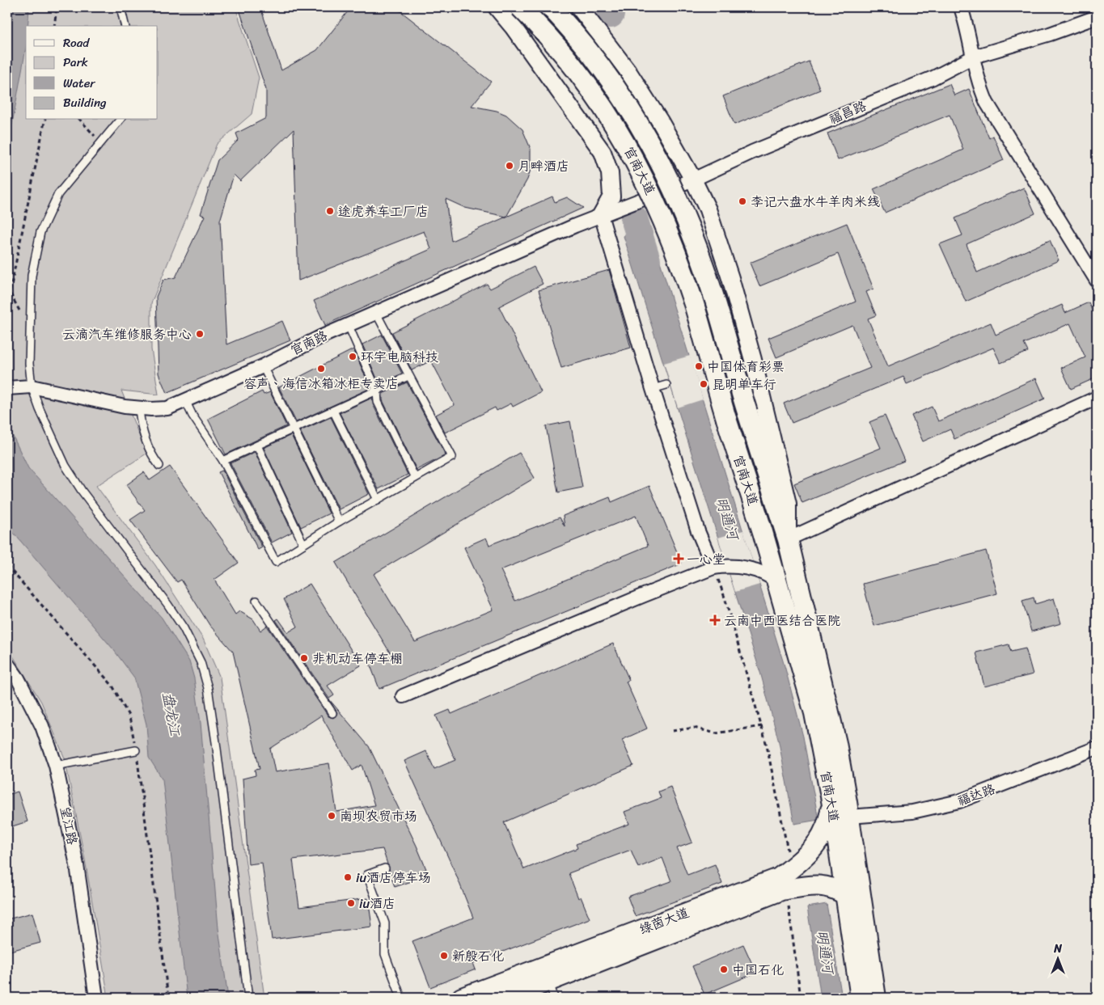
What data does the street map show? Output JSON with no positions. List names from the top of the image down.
{
  "streets": {
    "main road": ["官南大道", "绿茵大道"],
    "street": [
      "福昌路",
      "官南路",
      "福达路",
      "望江路"
    ]
  },
  "crossings": [
    ["福昌路", "官南路"],
    ["官南大道", "福达路"],
    ["官南大道", "绿茵大道"]
  ],
  "water": ["明通河", "盘龙江"],
  "places": {
    "other": [
      "月畔酒店",
      "李记六盘水牛羊肉米线",
      "途虎养车工厂店",
      "云滴汽车维修服务中心",
      "环宇电脑科技",
      "中国体育彩票",
      "容声、海信冰箱冰柜专卖店",
      "昆明单车行",
      "非机动车停车棚",
      "南坝农贸市场",
      "iu酒店停车场",
      "iu酒店",
      "新殷石化",
      "中国石化"
    ],
    "health": ["一心堂", "云南中西医结合医院"]
  },
  "legend": [
    "Road",
    "Park",
    "Water",
    "Building"
  ],
  "north": "top"
}
